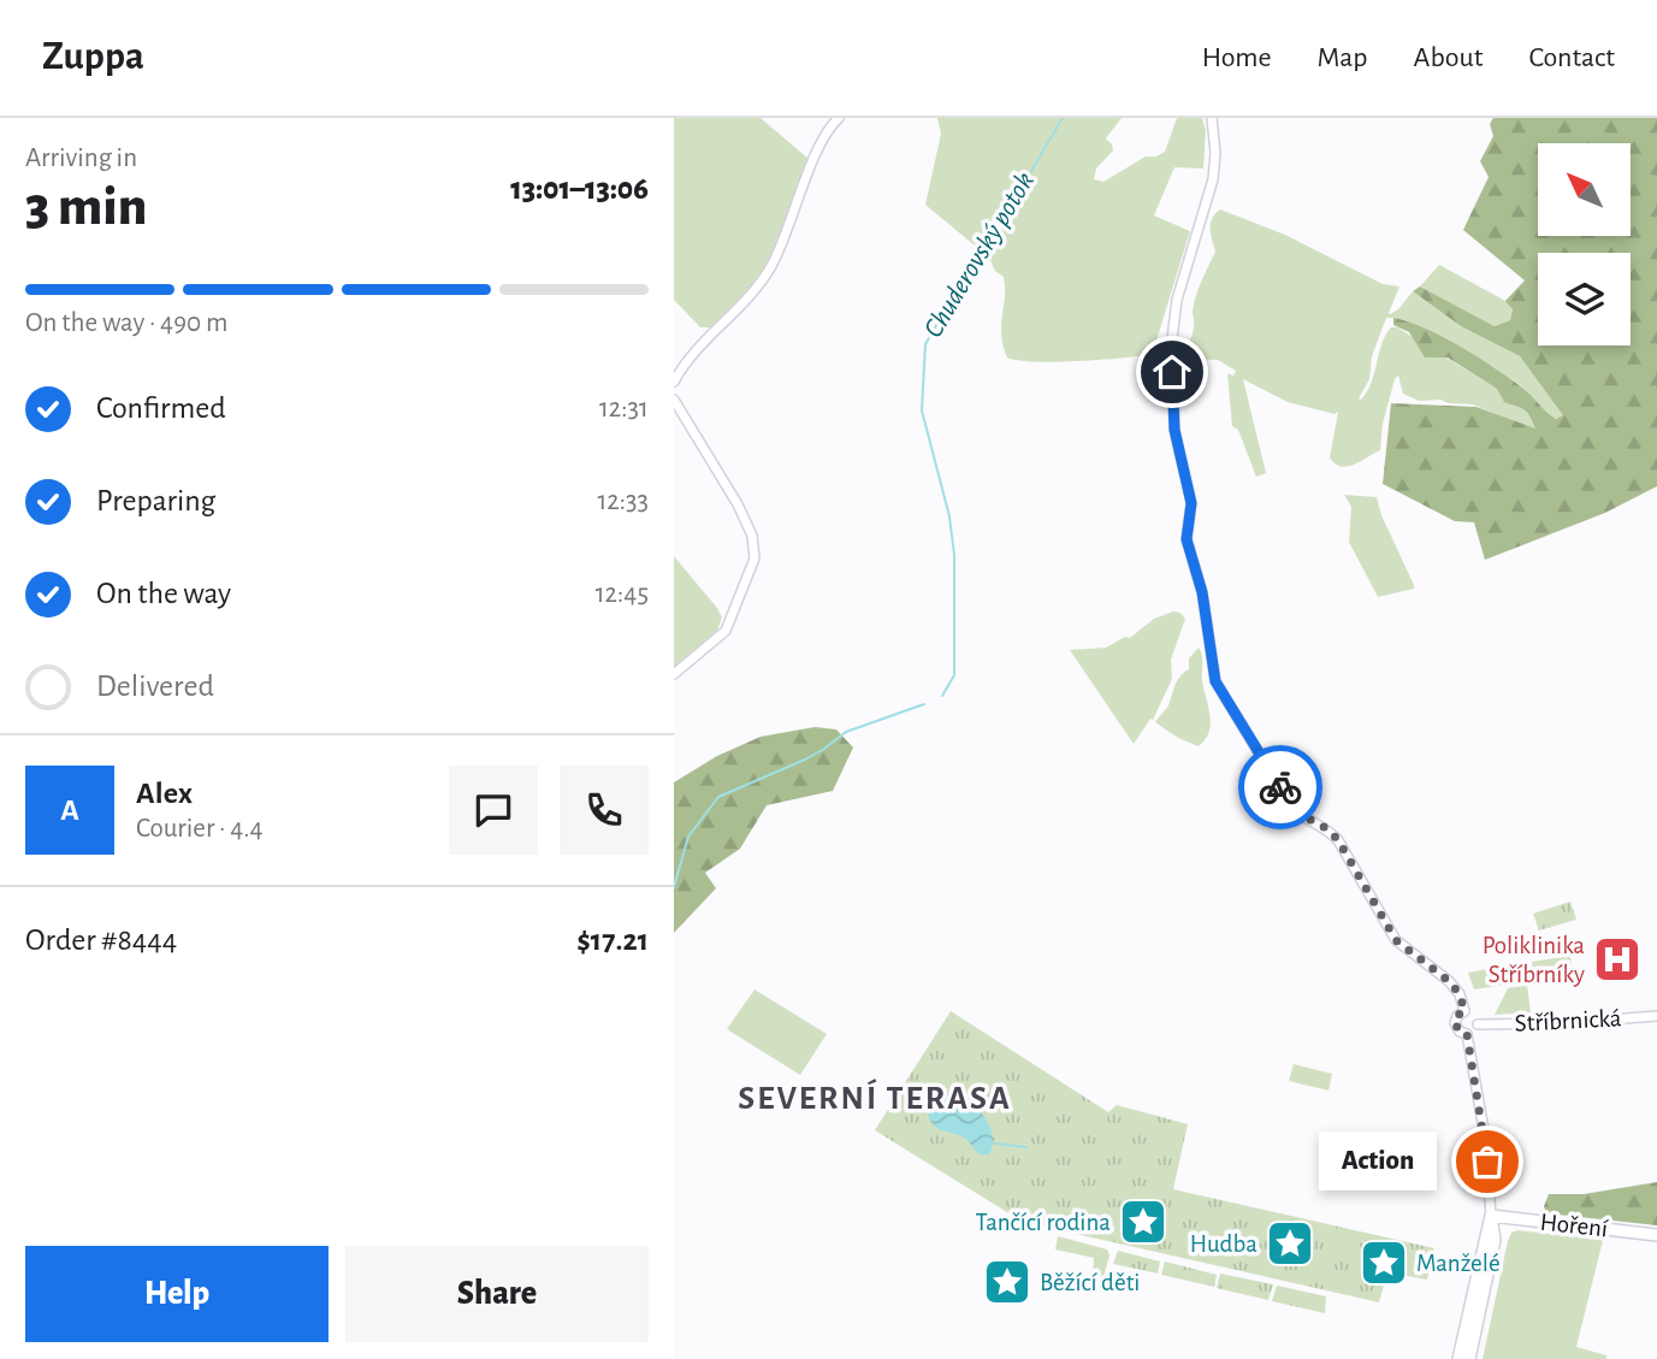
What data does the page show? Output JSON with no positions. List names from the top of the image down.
{
  "streets": {
    "main road": ["Hoření"],
    "street": ["Stříbrnická"]
  },
  "districts": ["SEVERNÍ TERASA"],
  "water": ["Chuderovský potok"],
  "places": {
    "hospital": ["Poliklinika Stříbrníky"],
    "other": ["Action"],
    "place": [
      "Tančící rodina",
      "Hudba",
      "Manželé",
      "Běžící děti"
    ]
  },
  "north": "top left",
  "page": {
    "header": "Zuppa",
    "nav": [
      "Home",
      "Map",
      "About",
      "Contact"
    ],
    "heading": ["3 min", "Arriving in", "13:01–13:06"],
    "panel": [
      "Alex",
      "Courier · 4.4",
      "Order #8444",
      "$17.21"
    ],
    "bar": "On the way · 490 m",
    "list": [
      ["Confirmed", "12:31"],
      ["Preparing", "12:33"],
      ["On the way", "12:45"],
      "Delivered"
    ],
    "round": "A",
    "bubble": "Action",
    "buttons": ["Help", "Share"]
  }
}
